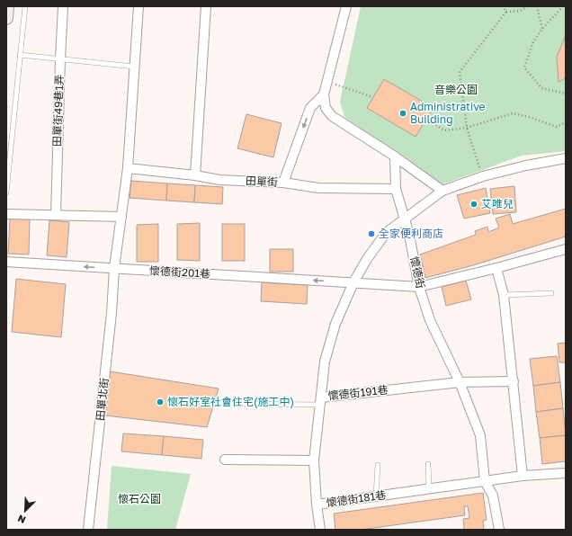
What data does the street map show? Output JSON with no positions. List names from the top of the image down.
{
  "streets": {
    "street": [
      "田單街49巷1弄",
      "田單街",
      "懷德街201巷",
      "懷德街",
      "懷德街191巷",
      "田單北街",
      "懷德街181巷"
    ]
  },
  "crossings": [
    ["田單街", "懷德街"],
    ["懷德街201巷", "懷德街"],
    ["懷德街201巷", "田單北街"],
    ["懷德街201巷", "懷德街181巷"],
    ["懷德街", "懷德街191巷"],
    ["懷德街", "懷德街181巷"],
    ["懷德街191巷", "懷德街181巷"]
  ],
  "parks": ["音樂公園", "懷石公園"],
  "places": [
    "Administrative Building",
    "艾唯兒",
    "全家便利商店",
    "懷石好室社會住宅(施工中)"
  ],
  "north": "bottom left"
}
